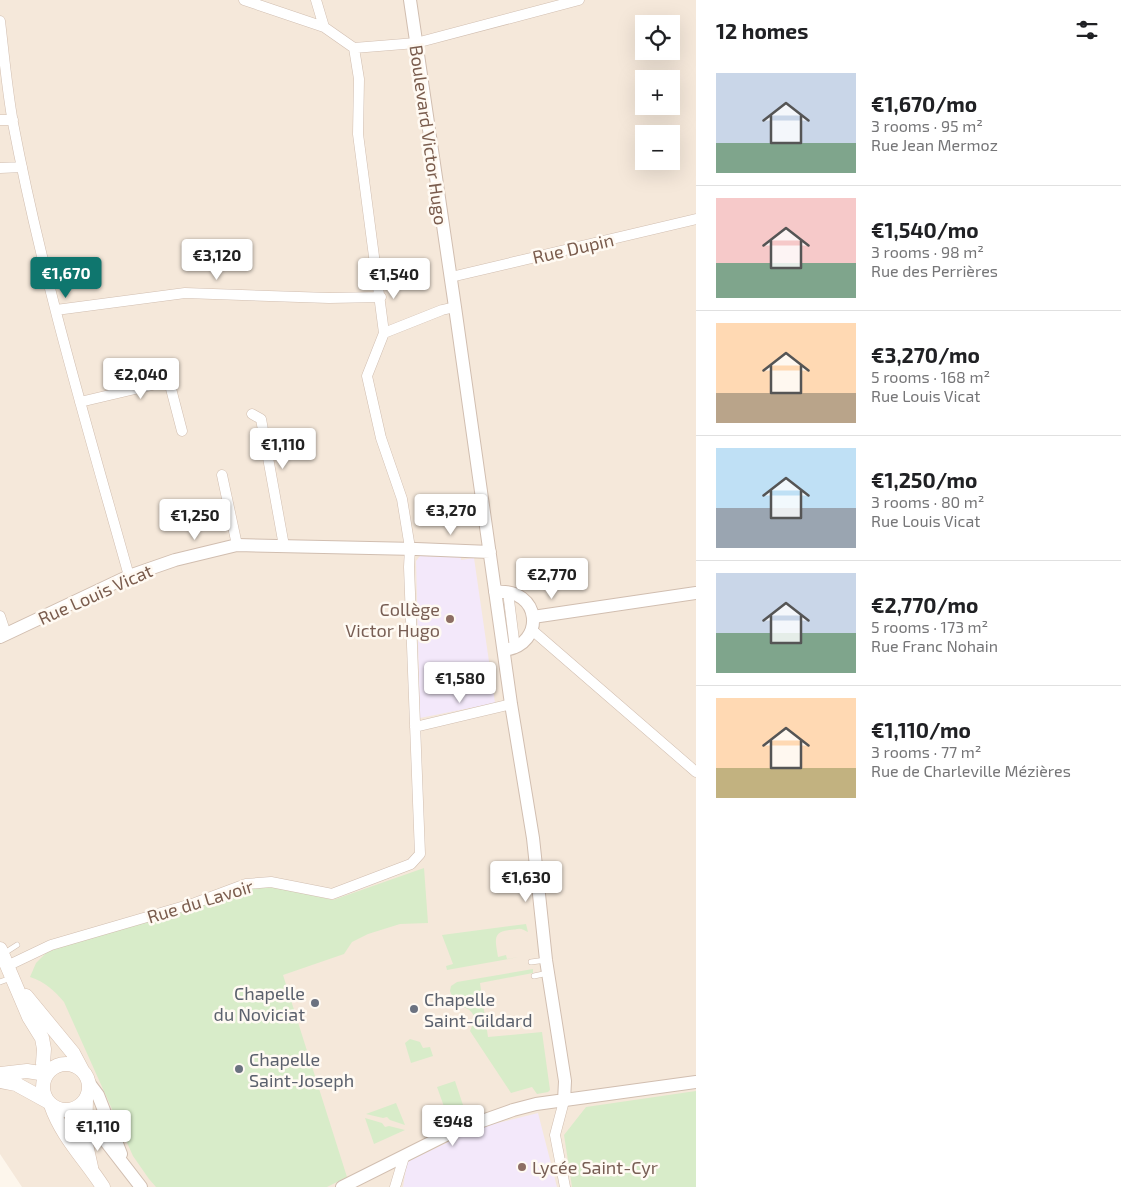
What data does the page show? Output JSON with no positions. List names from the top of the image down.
{
  "streets": {
    "street": [
      "Boulevard Victor Hugo",
      "Rue Dupin",
      "Rue Louis Vicat",
      "Rue du Lavoir"
    ]
  },
  "crossings": [
    ["Boulevard Victor Hugo", "Rue Dupin"],
    ["Boulevard Victor Hugo", "Rue Louis Vicat"]
  ],
  "places": [
    "Collège Victor Hugo",
    "Chapelle du Noviciat",
    "Chapelle Saint-Gildard",
    "Chapelle Saint-Joseph",
    "Lycée Saint-Cyr"
  ],
  "page": {
    "heading": "12 homes",
    "map_buttons": ["+", "−"],
    "list": [
      {
        "name": "€1,670/mo",
        "note": "3 rooms · 95 m² · Rue Jean Mermoz"
      },
      {
        "name": "€1,540/mo",
        "note": "3 rooms · 98 m² · Rue des Perrières"
      },
      {
        "name": "€3,270/mo",
        "note": "5 rooms · 168 m² · Rue Louis Vicat"
      },
      {
        "name": "€1,250/mo",
        "note": "3 rooms · 80 m² · Rue Louis Vicat"
      },
      {
        "name": "€2,770/mo",
        "note": "5 rooms · 173 m² · Rue Franc Nohain"
      },
      {
        "name": "€1,110/mo",
        "note": "3 rooms · 77 m² · Rue de Charleville Mézières"
      }
    ],
    "price": [
      "€3,120",
      "€1,670",
      "€1,540",
      "€2,040",
      "€1,110",
      "€3,270",
      "€1,250",
      "€2,770",
      "€1,580",
      "€1,630",
      "€948",
      "€1,110"
    ]
  }
}
